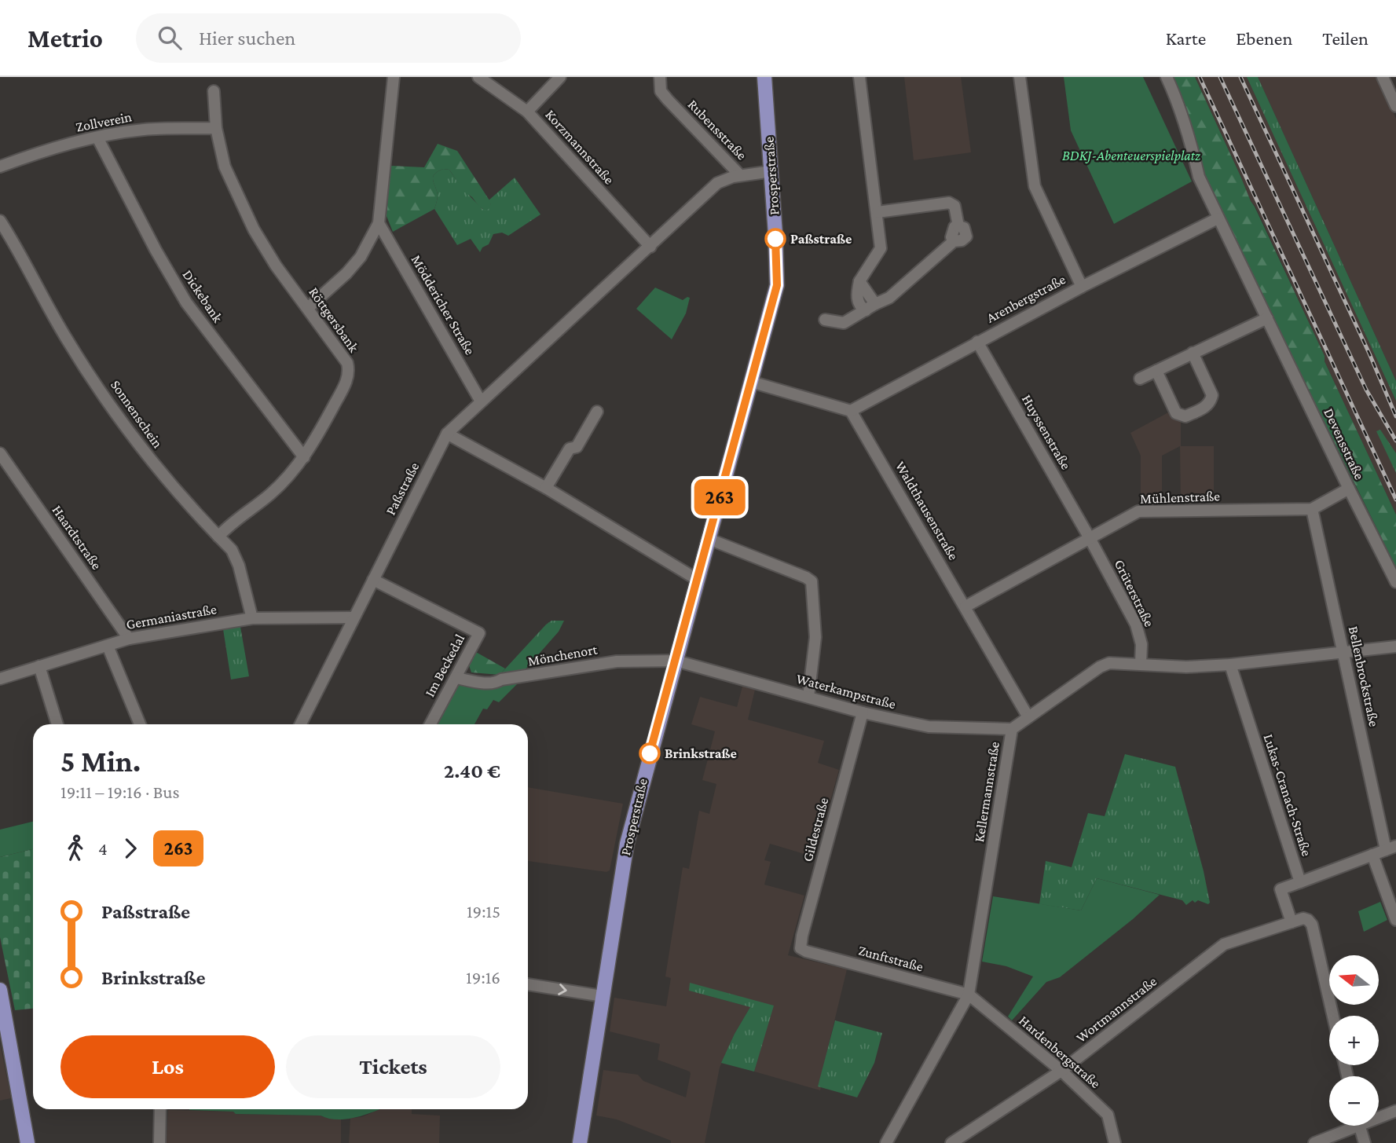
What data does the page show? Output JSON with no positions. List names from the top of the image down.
{
  "streets": {
    "main road": ["Prosperstraße"],
    "street": [
      "Zollverein",
      "Rubensstraße",
      "Korzmannstraße",
      "Dickebank",
      "Arenbergstraße",
      "Möddericher Straße",
      "Röttgersbank",
      "Sonnenschein",
      "Huyssenstraße",
      "Devensstraße",
      "Paßstraße",
      "Mühlenstraße",
      "Waldthausenstraße",
      "Haardtstraße",
      "Grüterstraße",
      "Germaniastraße",
      "Mönchenort",
      "Im Beckedal",
      "Bellenbrockstraße",
      "Waterkampstraße",
      "Kellermannstraße",
      "Lukas-Cranach-Straße",
      "Gildestraße",
      "Zunftstraße",
      "Wortmannstraße",
      "Hardenbergstraße"
    ]
  },
  "crossings": [
    ["Zollverein", "Dickebank"],
    ["Zollverein", "Röttgersbank"],
    ["Rubensstraße", "Paßstraße"],
    ["Korzmannstraße", "Paßstraße"],
    ["Prosperstraße", "Paßstraße"],
    ["Prosperstraße", "Mönchenort"],
    ["Prosperstraße", "Waterkampstraße"],
    ["Dickebank", "Röttgersbank"],
    ["Arenbergstraße", "Huyssenstraße"],
    ["Arenbergstraße", "Devensstraße"],
    ["Arenbergstraße", "Waldthausenstraße"],
    ["Möddericher Straße", "Paßstraße"],
    ["Röttgersbank", "Sonnenschein"],
    ["Sonnenschein", "Germaniastraße"],
    ["Huyssenstraße", "Mühlenstraße"],
    ["Huyssenstraße", "Grüterstraße"],
    ["Devensstraße", "Mühlenstraße"],
    ["Paßstraße", "Germaniastraße"],
    ["Paßstraße", "Im Beckedal"],
    ["Mühlenstraße", "Waldthausenstraße"],
    ["Mühlenstraße", "Grüterstraße"],
    ["Mühlenstraße", "Bellenbrockstraße"],
    ["Waldthausenstraße", "Kellermannstraße"],
    ["Haardtstraße", "Germaniastraße"],
    ["Grüterstraße", "Kellermannstraße"],
    ["Mönchenort", "Im Beckedal"],
    ["Mönchenort", "Waterkampstraße"],
    ["Bellenbrockstraße", "Kellermannstraße"],
    ["Waterkampstraße", "Kellermannstraße"],
    ["Waterkampstraße", "Gildestraße"],
    ["Kellermannstraße", "Lukas-Cranach-Straße"],
    ["Kellermannstraße", "Zunftstraße"],
    ["Kellermannstraße", "Hardenbergstraße"],
    ["Gildestraße", "Zunftstraße"],
    ["Zunftstraße", "Hardenbergstraße"],
    ["Wortmannstraße", "Hardenbergstraße"]
  ],
  "parks": ["BDKJ-Abenteuerspielplatz"],
  "places": ["Paßstraße", "Brinkstraße"],
  "lines": ["bus line 263"],
  "north": "left",
  "page": {
    "header": "Metrio",
    "search": "Hier suchen",
    "nav": ["Karte", "Ebenen", "Teilen"],
    "on_map": "263",
    "heading": ["5 Min.", "19:11 – 19:16 · Bus", "2.40 €"],
    "legs": ["4", "263"],
    "list": [
      {
        "name": "Paßstraße",
        "value": "19:15"
      },
      {
        "name": "Brinkstraße",
        "value": "19:16"
      }
    ],
    "map_buttons": ["+", "−"],
    "buttons": ["Los", "Tickets"]
  }
}
